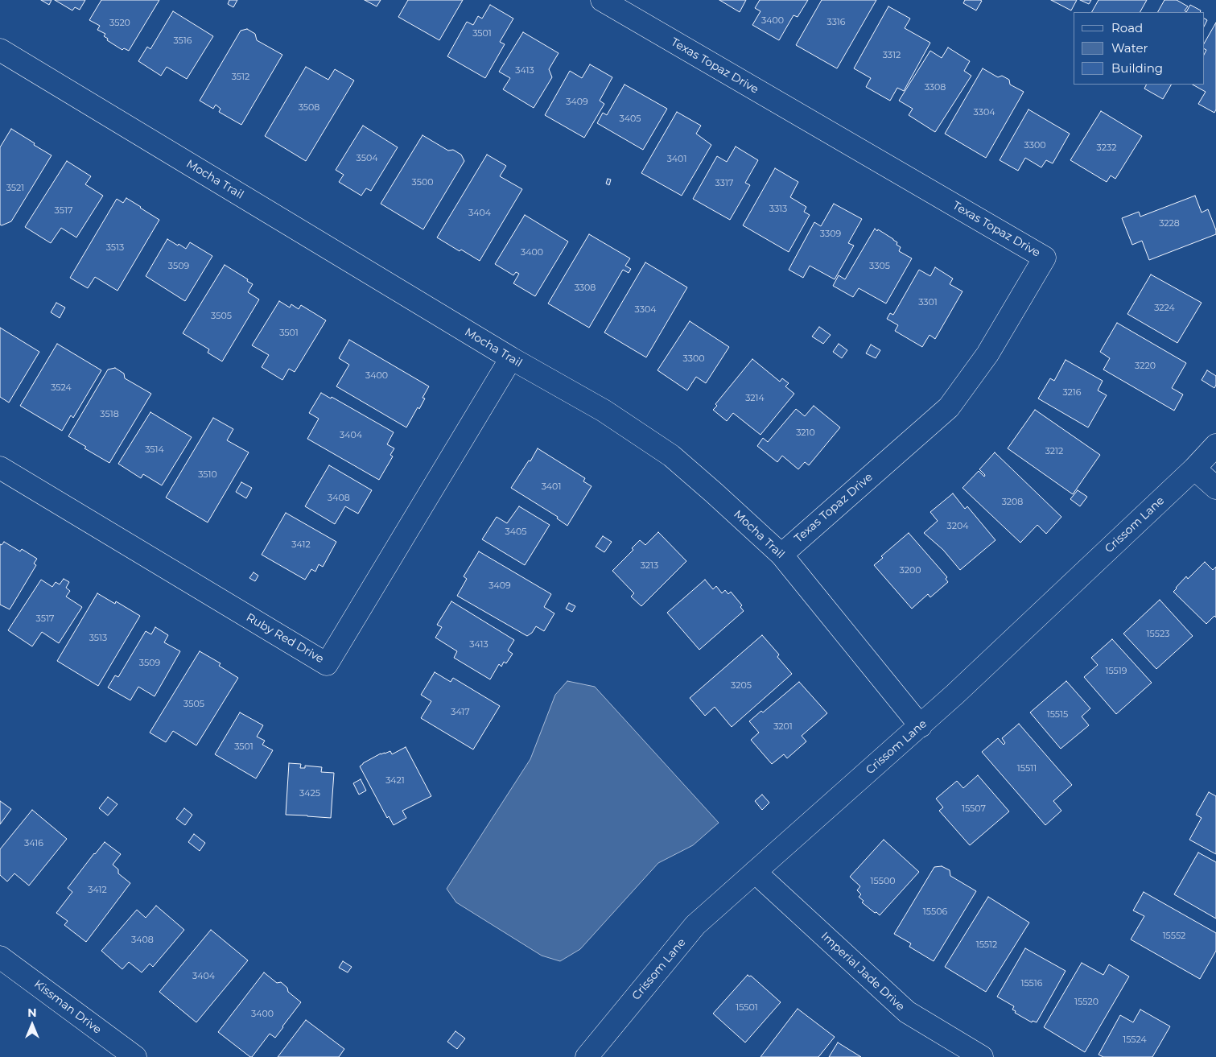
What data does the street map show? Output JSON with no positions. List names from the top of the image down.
{
  "streets": {
    "street": [
      "Texas Topaz Drive",
      "Mocha Trail",
      "Crissom Lane",
      "Ruby Red Drive",
      "Imperial Jade Drive",
      "Kissman Drive"
    ]
  },
  "crossings": [
    ["Texas Topaz Drive", "Mocha Trail"],
    ["Mocha Trail", "Crissom Lane"],
    ["Mocha Trail", "Ruby Red Drive"],
    ["Crissom Lane", "Imperial Jade Drive"]
  ],
  "house_numbers": [
    "3400",
    "3316",
    "3520",
    "3501",
    "3516",
    "3312",
    "3413",
    "3512",
    "3308",
    "3409",
    "3508",
    "3304",
    "3405",
    "3300",
    "3232",
    "3504",
    "3401",
    "3500",
    "3317",
    "3521",
    "3313",
    "3517",
    "3404",
    "3228",
    "3309",
    "3513",
    "3400",
    "3509",
    "3305",
    "3308",
    "3301",
    "3224",
    "3304",
    "3505",
    "3501",
    "3300",
    "3220",
    "3400",
    "3524",
    "3216",
    "3214",
    "3518",
    "3210",
    "3404",
    "3514",
    "3212",
    "3510",
    "3401",
    "3408",
    "3208",
    "3204",
    "3405",
    "3412",
    "3213",
    "3200",
    "3409",
    "3517",
    "15523",
    "3513",
    "3413",
    "3509",
    "15519",
    "3205",
    "3505",
    "3417",
    "15515",
    "3201",
    "3501",
    "15511",
    "3421",
    "3425",
    "15507",
    "3416",
    "15500",
    "3412",
    "15506",
    "15552",
    "3408",
    "15512",
    "3404",
    "15516",
    "15520",
    "15501",
    "3400",
    "15524"
  ],
  "legend": ["Road", "Water", "Building"],
  "north": "top"
}
